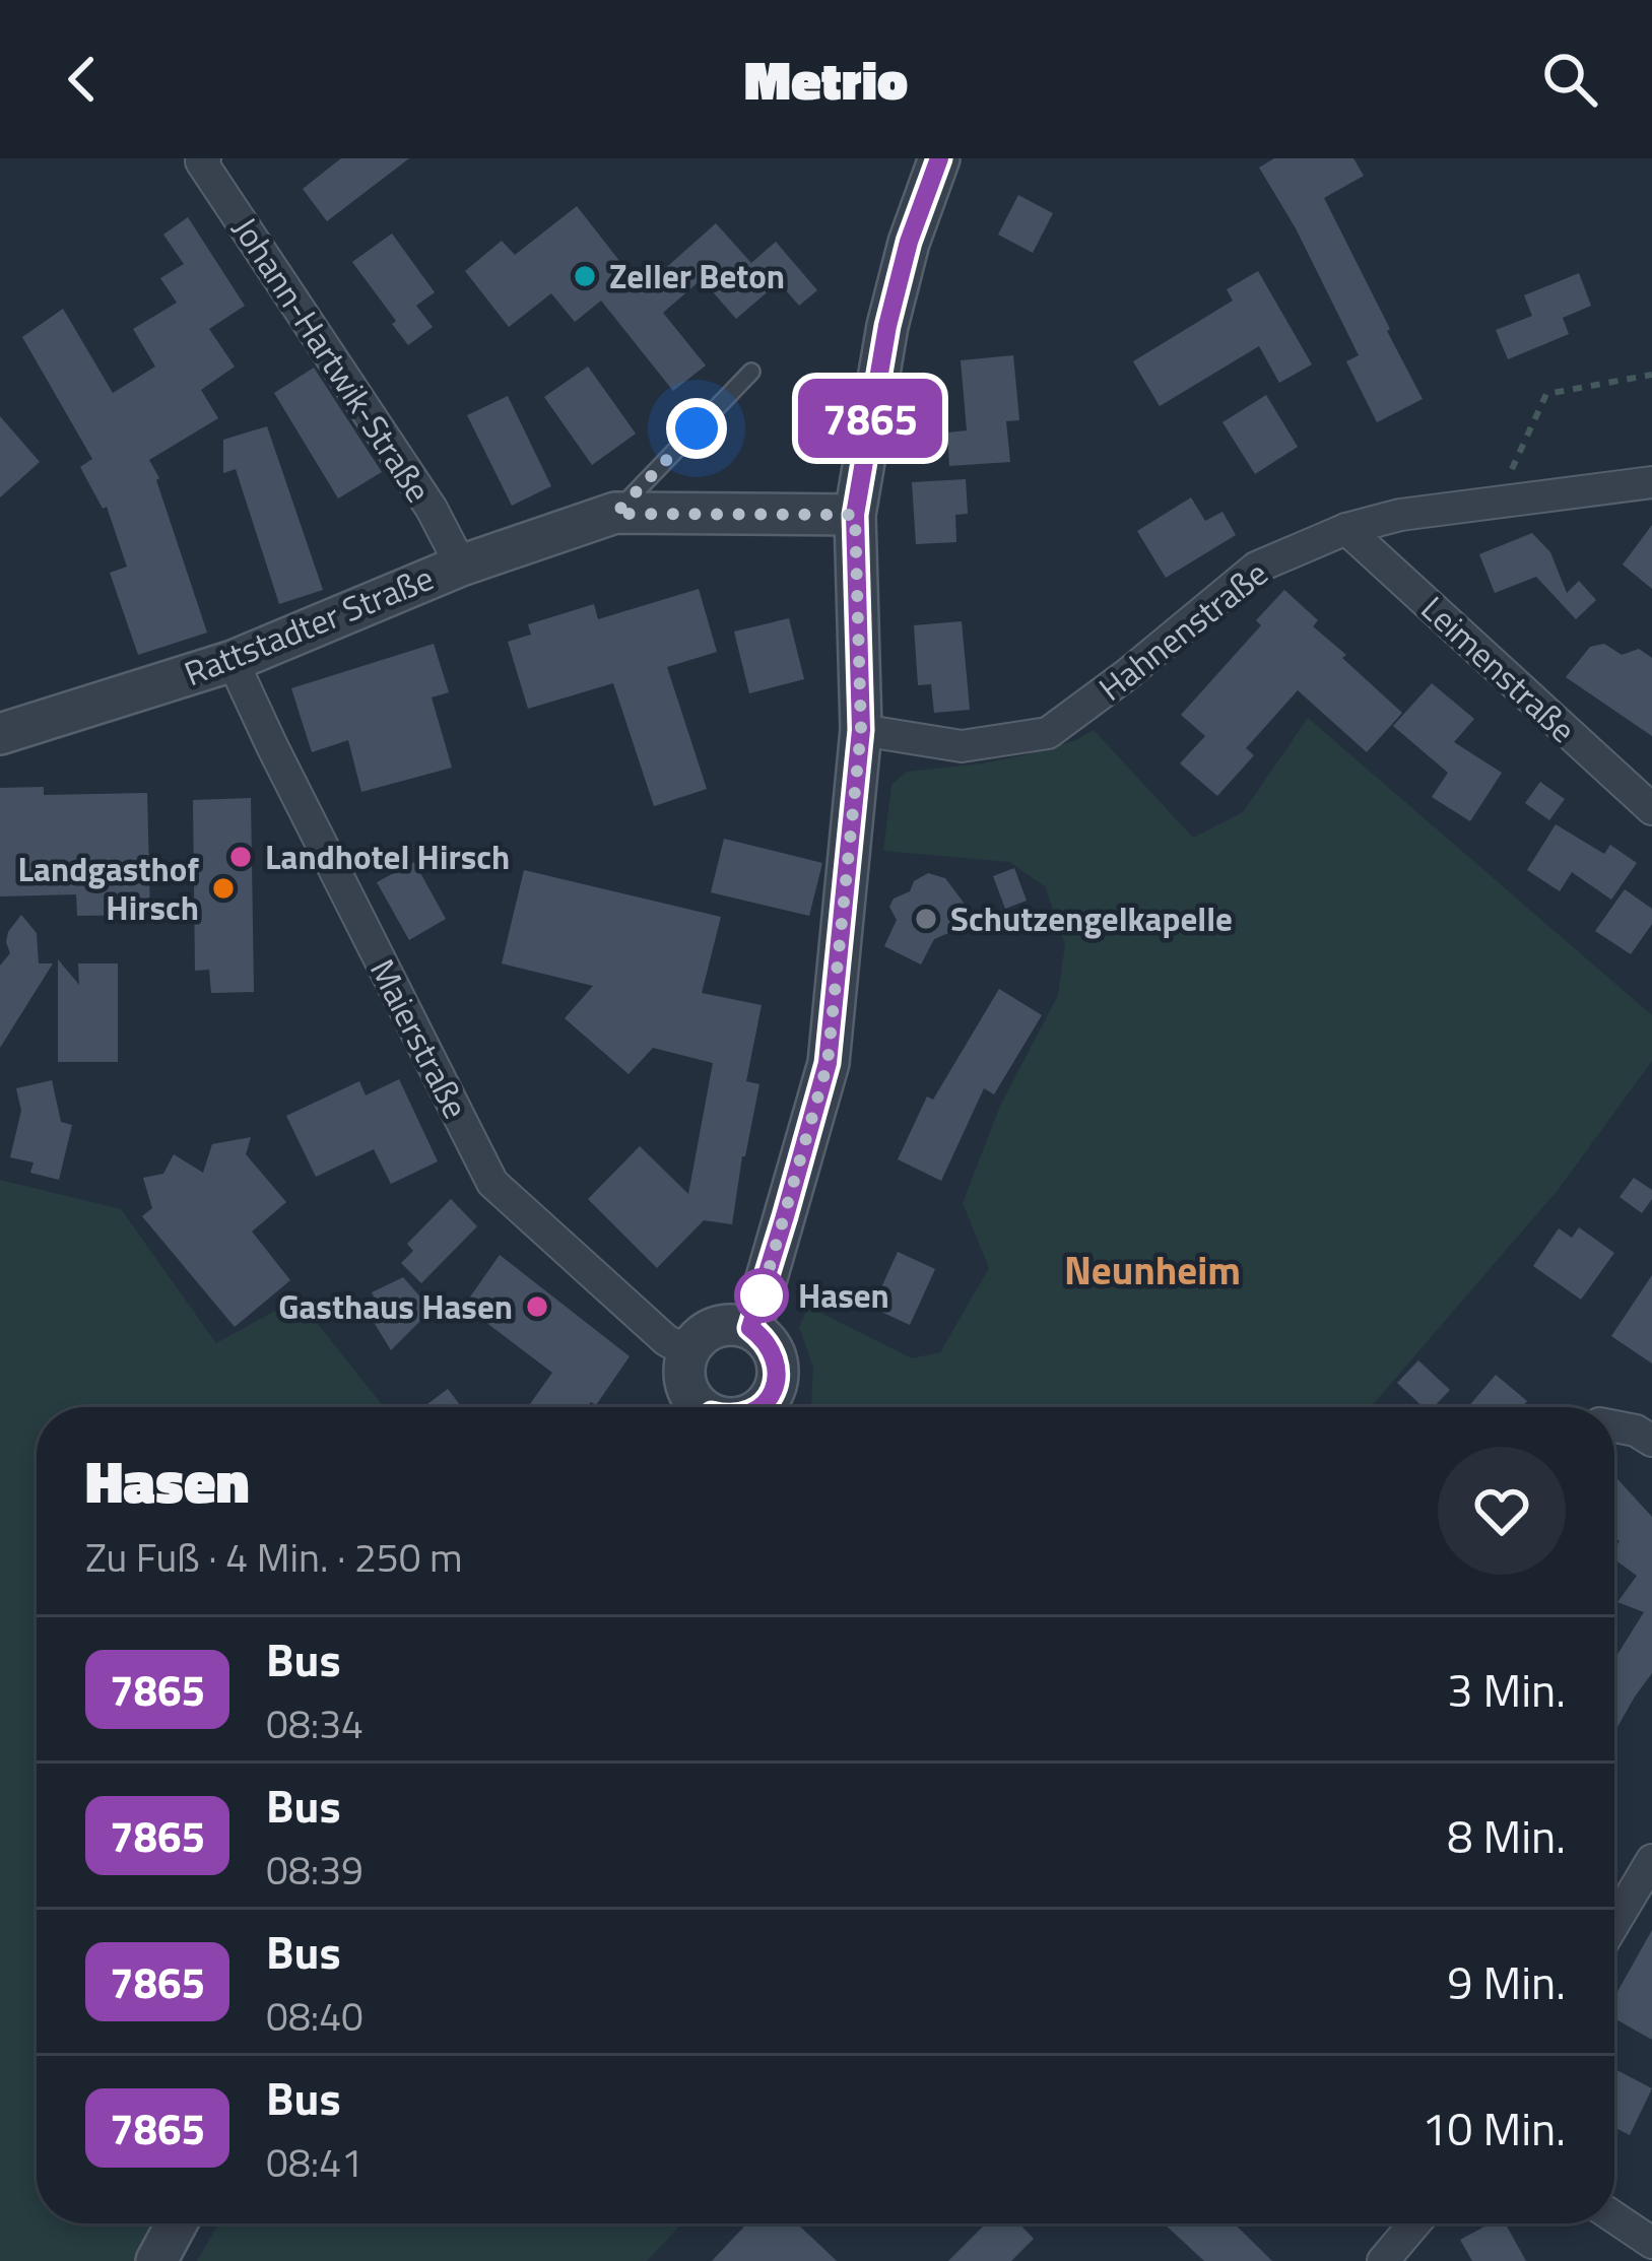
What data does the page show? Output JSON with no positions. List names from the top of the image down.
{
  "streets": {
    "street": [
      "Johann-Hartwik-Straße",
      "Rattstadter Straße",
      "Hahnenstraße",
      "Leimenstraße",
      "Maierstraße"
    ]
  },
  "crossings": [
    ["Johann-Hartwik-Straße", "Rattstadter Straße"],
    ["Rattstadter Straße", "Maierstraße"],
    ["Hahnenstraße", "Leimenstraße"]
  ],
  "districts": ["Neunheim"],
  "places": [
    "Zeller Beton",
    "Landhotel Hirsch",
    "Landgasthof Hirsch",
    "Schutzengelkapelle",
    "Hasen",
    "Gasthaus Hasen"
  ],
  "lines": ["bus line 7865"],
  "page": {
    "header": "Metrio",
    "on_map": "7865",
    "heading": ["Hasen", "Zu Fuß · 4 Min. · 250 m"],
    "list": [
      {
        "mark": "7865",
        "name": "Bus",
        "note": "08:34",
        "value": "3 Min."
      },
      {
        "mark": "7865",
        "name": "Bus",
        "note": "08:39",
        "value": "8 Min."
      },
      {
        "mark": "7865",
        "name": "Bus",
        "note": "08:40",
        "value": "9 Min."
      },
      {
        "mark": "7865",
        "name": "Bus",
        "note": "08:41",
        "value": "10 Min."
      }
    ]
  }
}
